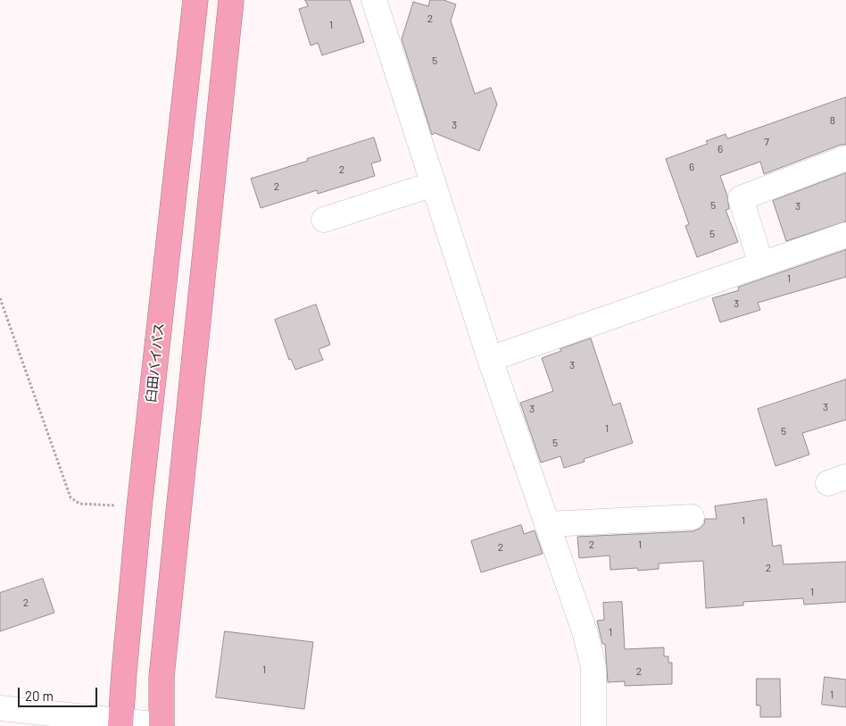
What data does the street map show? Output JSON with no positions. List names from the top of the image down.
{
  "streets": {
    "highway": ["臼田バイパス"]
  },
  "house_numbers": [
    "2",
    "1",
    "5",
    "8",
    "3",
    "7",
    "6",
    "6",
    "2",
    "2",
    "5",
    "3",
    "5",
    "1",
    "3",
    "3",
    "3",
    "3",
    "1",
    "5",
    "5",
    "1",
    "2",
    "1",
    "2",
    "2",
    "1",
    "2",
    "1",
    "1",
    "2",
    "1"
  ],
  "scale_bar": "20 m"
}
